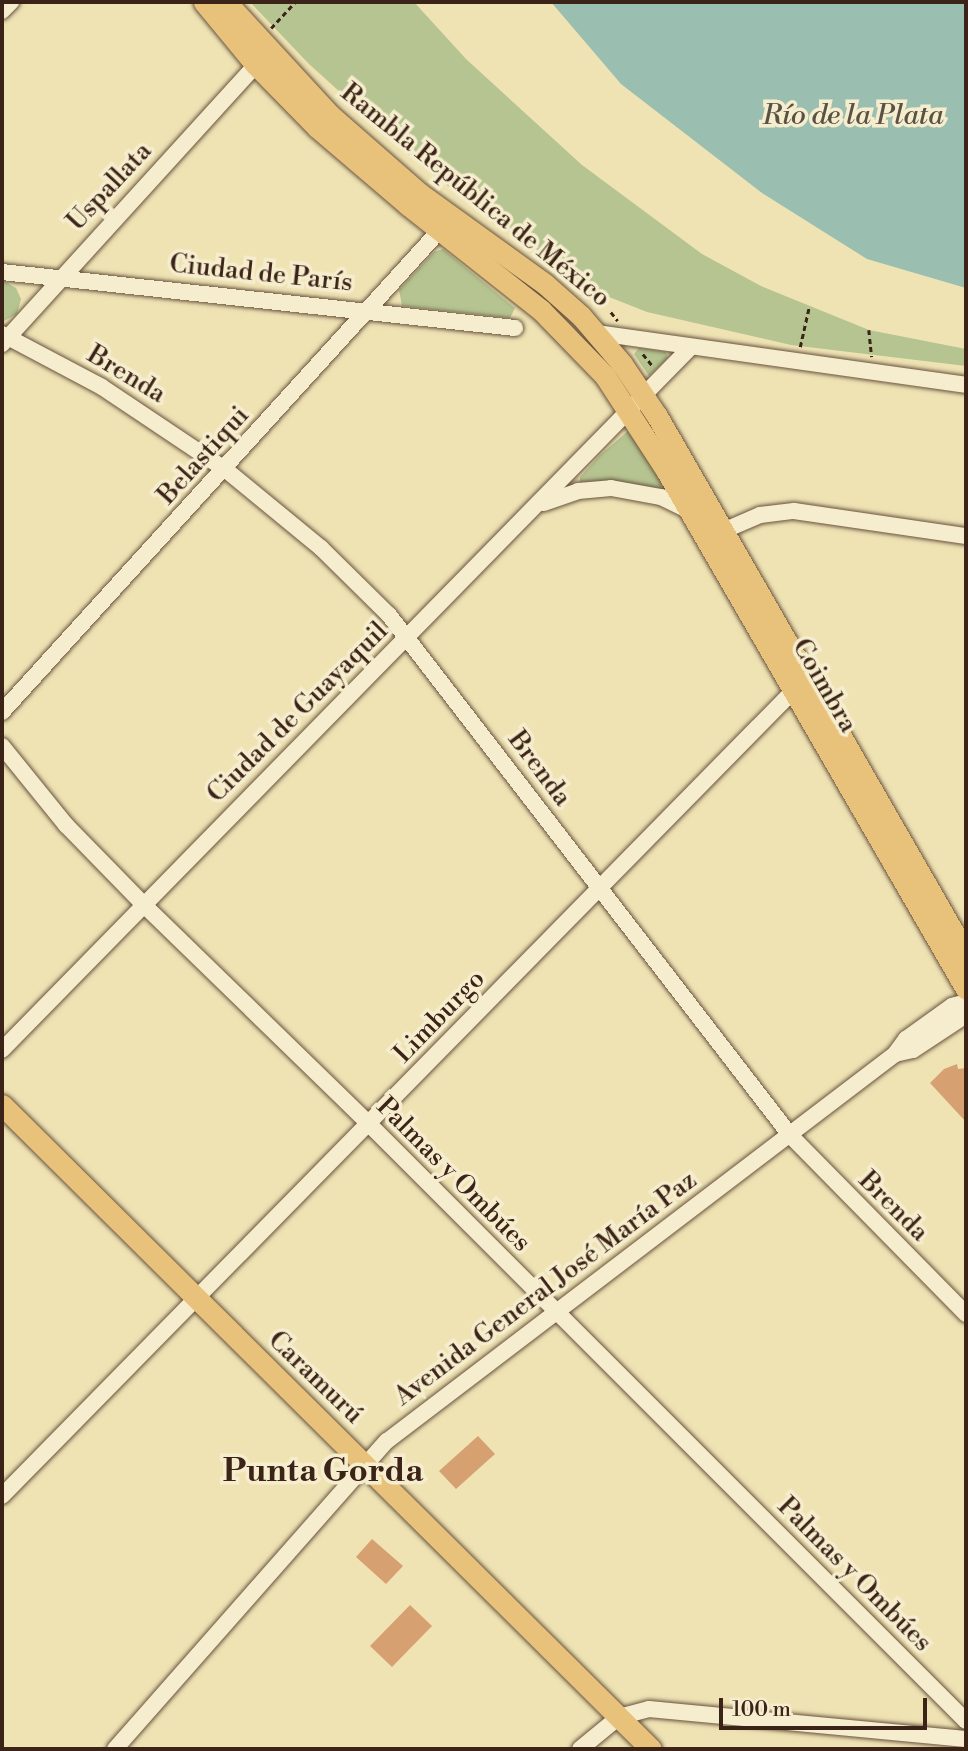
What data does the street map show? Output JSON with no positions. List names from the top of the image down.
{
  "streets": {
    "main road": ["Rambla República de México", "Coimbra", "Caramurú"],
    "street": [
      "Uspallata",
      "Ciudad de París",
      "Brenda",
      "Belastiqui",
      "Ciudad de Guayaquil",
      "Limburgo",
      "Palmas y Ombúes",
      "Avenida General José María Paz"
    ]
  },
  "crossings": [
    ["Uspallata", "Rambla República de México"],
    ["Uspallata", "Ciudad de París"],
    ["Uspallata", "Brenda"],
    ["Rambla República de México", "Belastiqui"],
    ["Rambla República de México", "Coimbra"],
    ["Ciudad de París", "Belastiqui"],
    ["Brenda", "Belastiqui"],
    ["Brenda", "Ciudad de Guayaquil"],
    ["Brenda", "Limburgo"],
    ["Brenda", "Avenida General José María Paz"],
    ["Coimbra", "Ciudad de Guayaquil"],
    ["Coimbra", "Limburgo"],
    ["Ciudad de Guayaquil", "Palmas y Ombúes"],
    ["Limburgo", "Palmas y Ombúes"],
    ["Limburgo", "Caramurú"],
    ["Palmas y Ombúes", "Avenida General José María Paz"],
    ["Avenida General José María Paz", "Caramurú"]
  ],
  "districts": ["Punta Gorda"],
  "water": ["Río de la Plata"],
  "scale_bar": "100 m"
}
